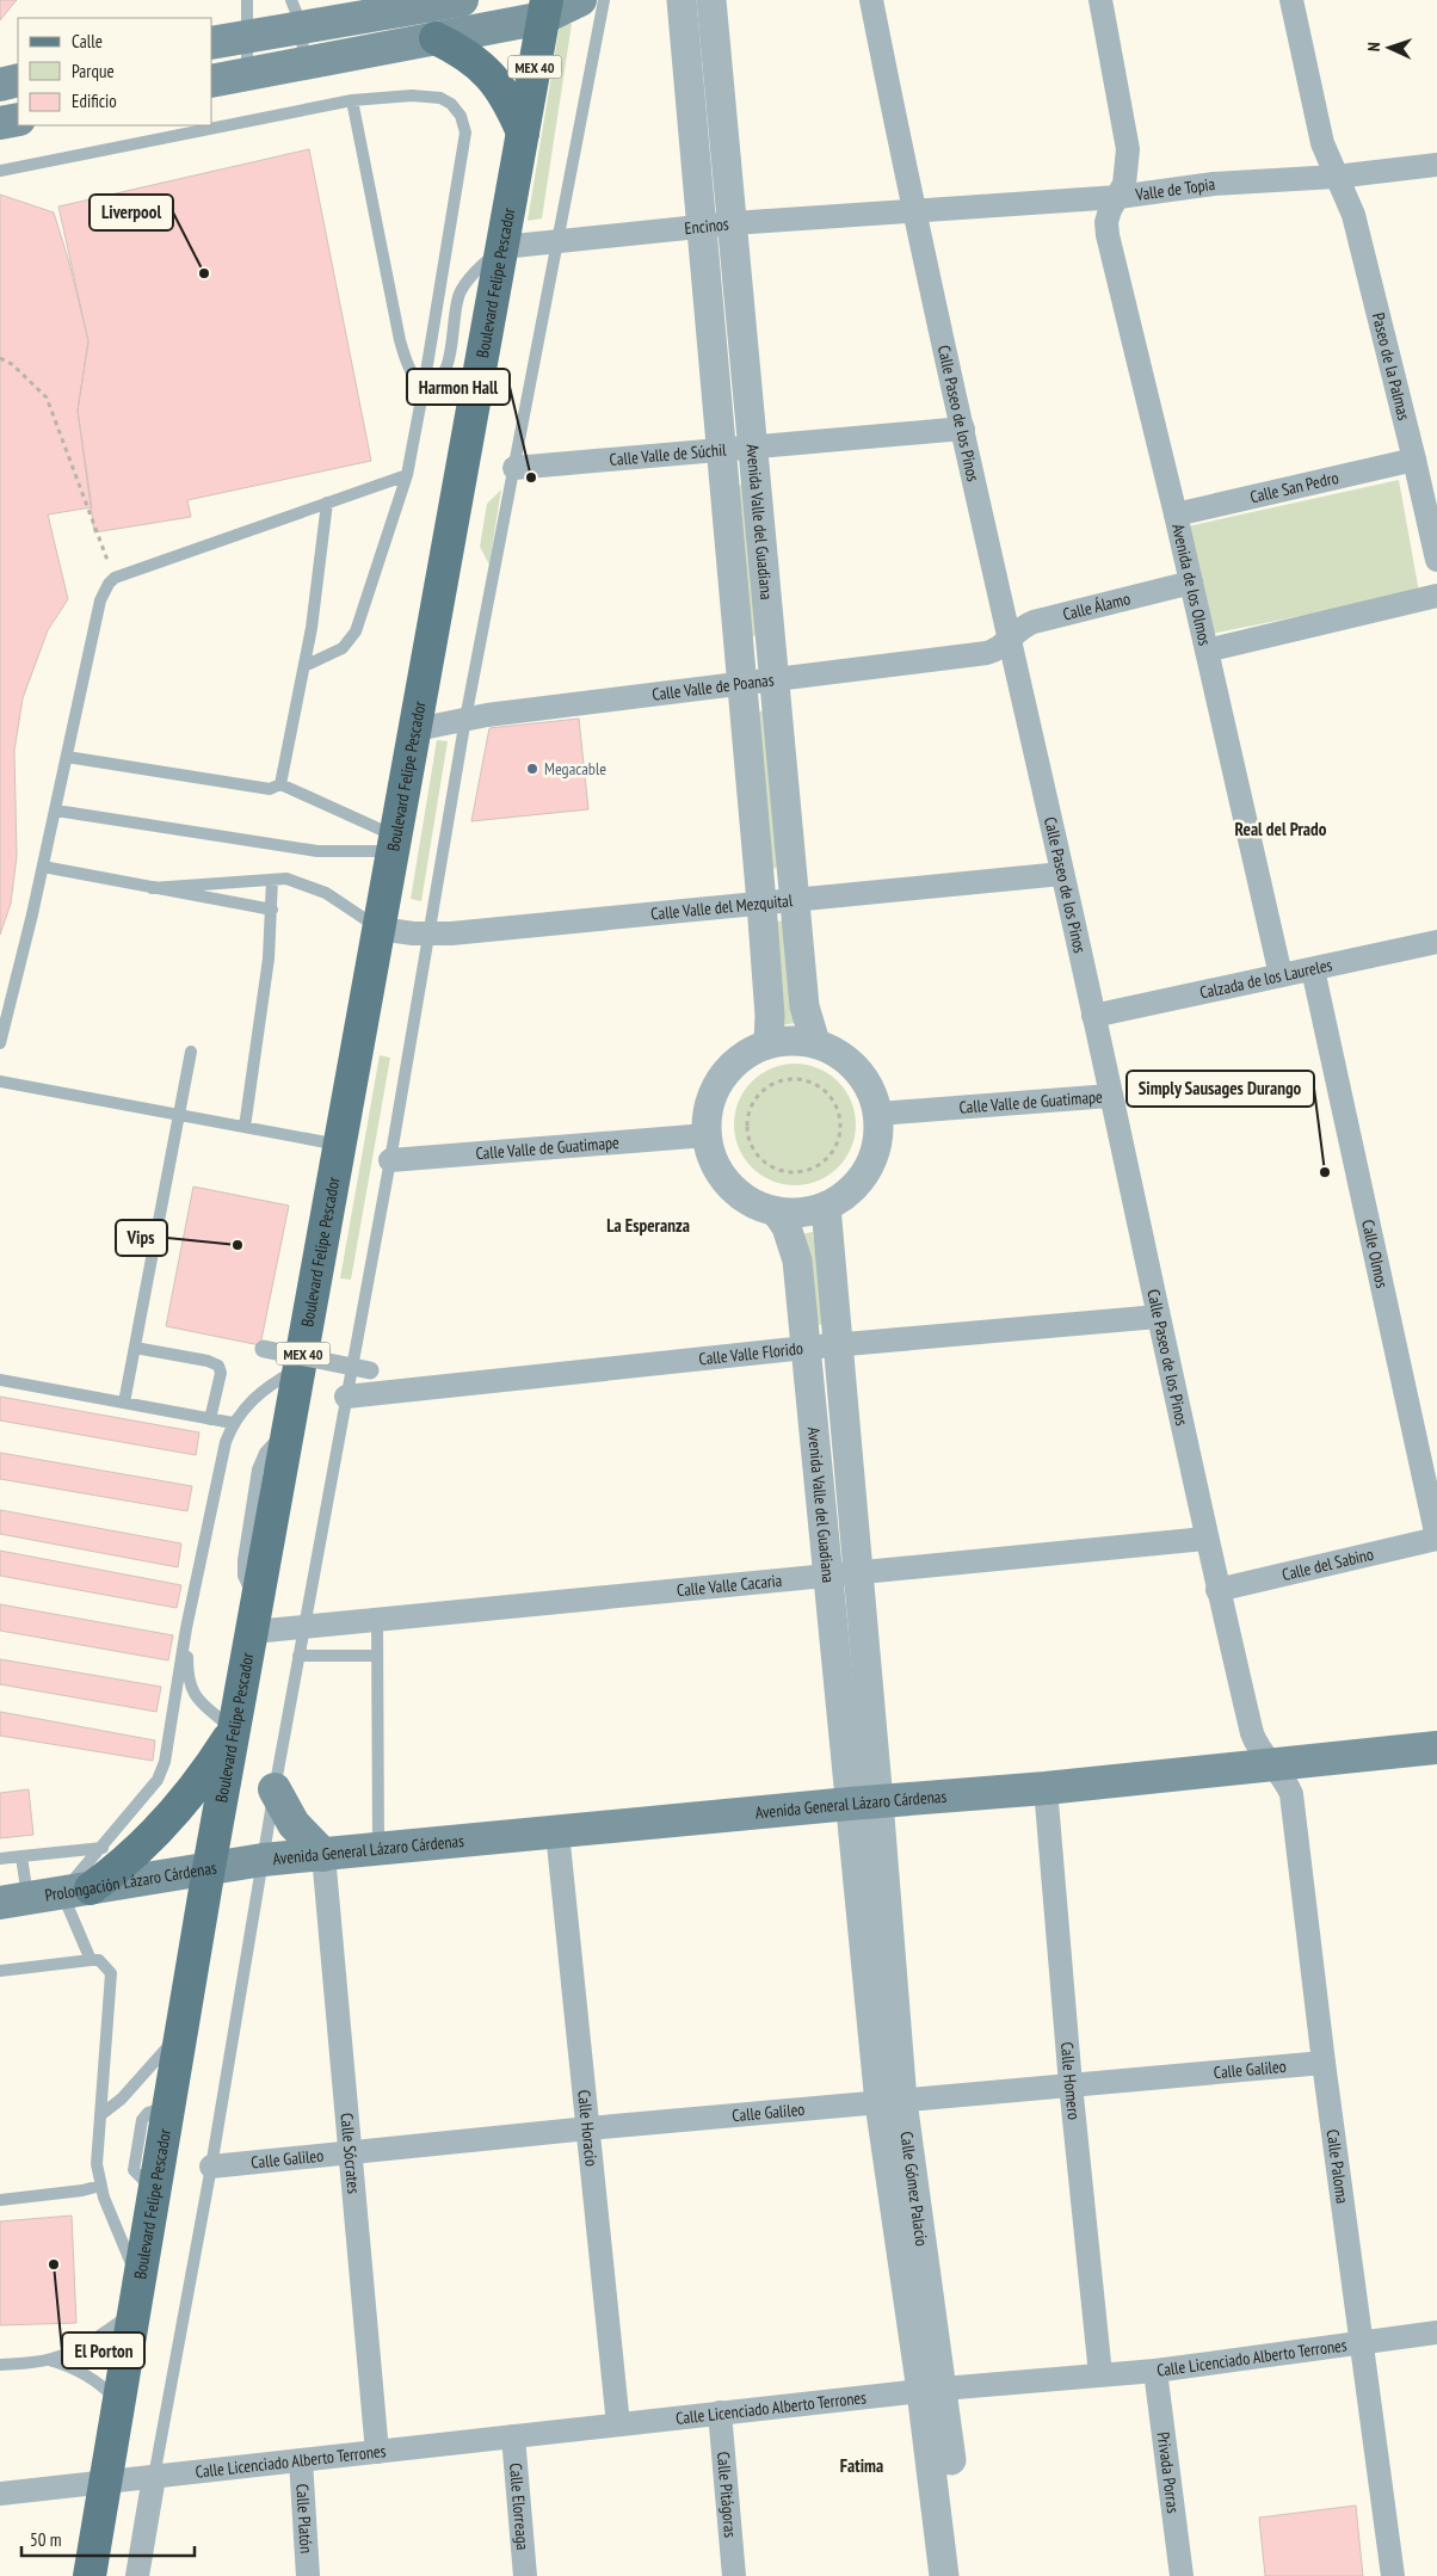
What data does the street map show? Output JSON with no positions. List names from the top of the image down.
{
  "streets": {
    "main road": [
      "MEX 40",
      "Boulevard Felipe Pescador",
      "Avenida General Lázaro Cárdenas",
      "Prolongación Lázaro Cárdenas"
    ],
    "street": [
      "Valle de Topia",
      "Encinos",
      "Paseo de la Palmas",
      "Calle Paseo de los Pinos",
      "Calle Valle de Súchil",
      "Calle San Pedro",
      "Avenida Valle del Guadiana",
      "Avenida de los Olmos",
      "Calle Álamo",
      "Calle Valle de Poanas",
      "Calle Valle del Mezquital",
      "Calzada de los Laureles",
      "Calle Valle de Guatimape",
      "Calle Olmos",
      "Calle Valle Florido",
      "Calle del Sabino",
      "Calle Valle Cacaria",
      "Calle Galileo",
      "Calle Homero",
      "Calle Horacio",
      "Calle Sócrates",
      "Calle Paloma",
      "Calle Gómez Palacio",
      "Calle Licenciado Alberto Terrones",
      "Privada Porras",
      "Calle Pitágoras",
      "Calle Elorreaga",
      "Calle Platón"
    ]
  },
  "crossings": [
    ["Valle de Topia", "Encinos"],
    ["Valle de Topia", "Paseo de la Palmas"],
    ["Valle de Topia", "Calle Paseo de los Pinos"],
    ["Valle de Topia", "Avenida de los Olmos"],
    ["Encinos", "Boulevard Felipe Pescador"],
    ["Encinos", "Calle Paseo de los Pinos"],
    ["Encinos", "Avenida Valle del Guadiana"],
    ["Boulevard Felipe Pescador", "Calle Valle de Poanas"],
    ["Boulevard Felipe Pescador", "Calle Valle del Mezquital"],
    ["Boulevard Felipe Pescador", "Calle Valle Cacaria"],
    ["Boulevard Felipe Pescador", "Prolongación Lázaro Cárdenas"],
    ["Boulevard Felipe Pescador", "Calle Licenciado Alberto Terrones"],
    ["Paseo de la Palmas", "Calle San Pedro"],
    ["Calle Paseo de los Pinos", "Calle Valle de Súchil"],
    ["Calle Paseo de los Pinos", "Calle Álamo"],
    ["Calle Paseo de los Pinos", "Calle Valle de Poanas"],
    ["Calle Paseo de los Pinos", "Calle Valle del Mezquital"],
    ["Calle Paseo de los Pinos", "Calzada de los Laureles"],
    ["Calle Paseo de los Pinos", "Calle Valle de Guatimape"],
    ["Calle Paseo de los Pinos", "Calle Valle Florido"],
    ["Calle Paseo de los Pinos", "Calle del Sabino"],
    ["Calle Paseo de los Pinos", "Calle Valle Cacaria"],
    ["Calle Paseo de los Pinos", "Avenida General Lázaro Cárdenas"],
    ["Calle Paseo de los Pinos", "Calle Paloma"],
    ["Calle Valle de Súchil", "Avenida Valle del Guadiana"],
    ["Calle San Pedro", "Avenida de los Olmos"],
    ["Avenida Valle del Guadiana", "Calle Valle de Poanas"],
    ["Avenida Valle del Guadiana", "Calle Valle del Mezquital"],
    ["Avenida Valle del Guadiana", "Calle Valle Florido"],
    ["Avenida Valle del Guadiana", "Calle Valle Cacaria"],
    ["Avenida Valle del Guadiana", "Avenida General Lázaro Cárdenas"],
    ["Avenida Valle del Guadiana", "Calle Gómez Palacio"],
    ["Avenida de los Olmos", "Calle Álamo"],
    ["Avenida de los Olmos", "Calzada de los Laureles"],
    ["Calle Álamo", "Calle Valle de Poanas"],
    ["Calzada de los Laureles", "Calle Olmos"],
    ["Calle Olmos", "Calle del Sabino"],
    ["Avenida General Lázaro Cárdenas", "Prolongación Lázaro Cárdenas"],
    ["Avenida General Lázaro Cárdenas", "Calle Homero"],
    ["Avenida General Lázaro Cárdenas", "Calle Horacio"],
    ["Avenida General Lázaro Cárdenas", "Calle Sócrates"],
    ["Avenida General Lázaro Cárdenas", "Calle Paloma"],
    ["Avenida General Lázaro Cárdenas", "Calle Gómez Palacio"],
    ["Calle Galileo", "Calle Homero"],
    ["Calle Galileo", "Calle Horacio"],
    ["Calle Galileo", "Calle Sócrates"],
    ["Calle Galileo", "Calle Paloma"],
    ["Calle Galileo", "Calle Gómez Palacio"],
    ["Calle Homero", "Calle Licenciado Alberto Terrones"],
    ["Calle Horacio", "Calle Licenciado Alberto Terrones"],
    ["Calle Sócrates", "Calle Licenciado Alberto Terrones"],
    ["Calle Paloma", "Calle Licenciado Alberto Terrones"],
    ["Calle Gómez Palacio", "Calle Licenciado Alberto Terrones"],
    ["Calle Licenciado Alberto Terrones", "Privada Porras"],
    ["Calle Licenciado Alberto Terrones", "Calle Pitágoras"],
    ["Calle Licenciado Alberto Terrones", "Calle Elorreaga"],
    ["Calle Licenciado Alberto Terrones", "Calle Platón"]
  ],
  "districts": ["Real del Prado", "La Esperanza", "Fatima"],
  "places": [
    "Liverpool",
    "Harmon Hall",
    "Megacable",
    "Simply Sausages Durango",
    "Vips",
    "El Porton"
  ],
  "legend": ["Calle", "Parque", "Edificio"],
  "scale_bar": "50 m",
  "north": "left"
}
